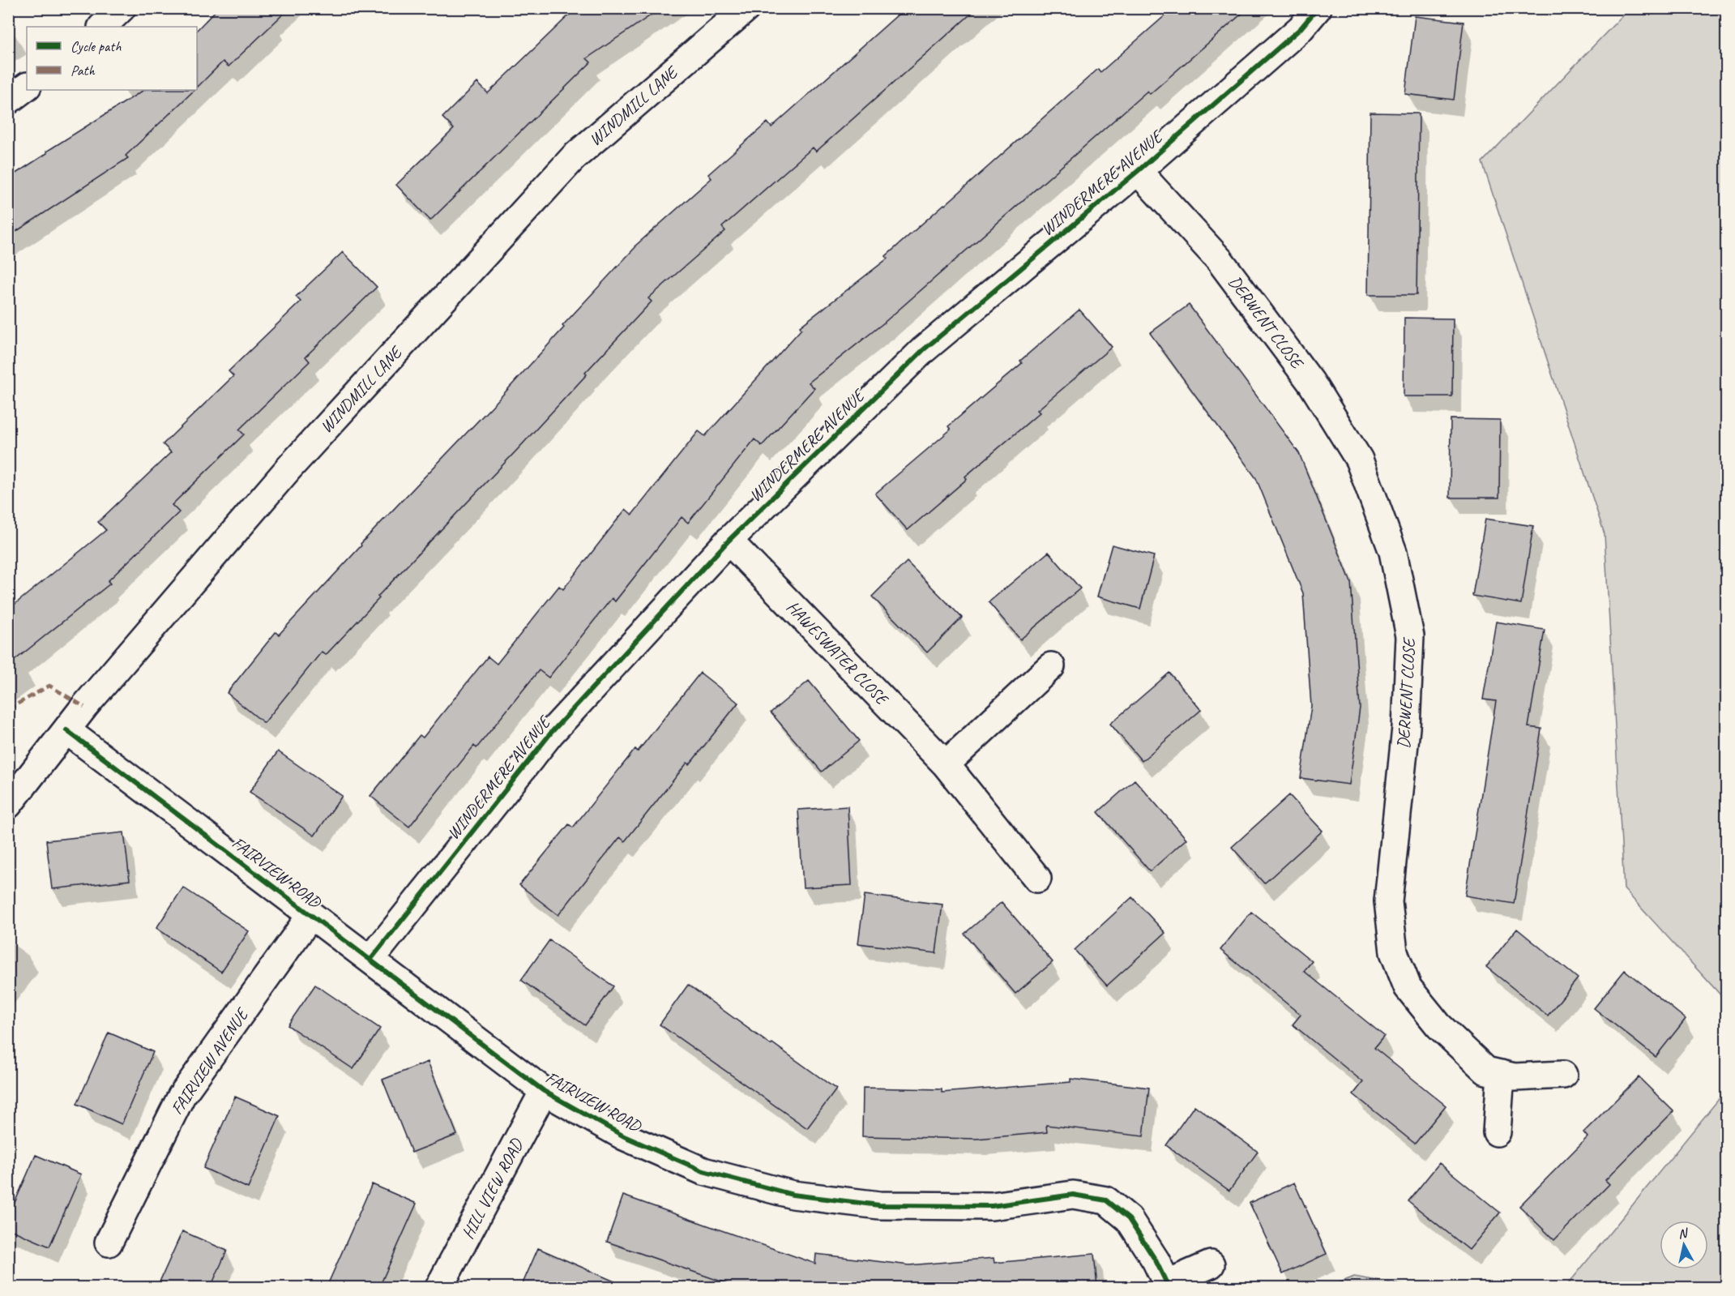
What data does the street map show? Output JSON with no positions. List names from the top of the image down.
{
  "streets": {
    "street": [
      "WINDMILL LANE",
      "WINDERMERE AVENUE",
      "DERWENT CLOSE",
      "HAWESWATER CLOSE",
      "FAIRVIEW ROAD",
      "FAIRVIEW AVENUE",
      "HILL VIEW ROAD"
    ]
  },
  "crossings": [
    ["WINDMILL LANE", "FAIRVIEW ROAD"],
    ["WINDERMERE AVENUE", "DERWENT CLOSE"],
    ["WINDERMERE AVENUE", "HAWESWATER CLOSE"],
    ["WINDERMERE AVENUE", "FAIRVIEW ROAD"],
    ["FAIRVIEW ROAD", "FAIRVIEW AVENUE"],
    ["FAIRVIEW ROAD", "HILL VIEW ROAD"]
  ],
  "legend": ["Cycle path", "Path"],
  "north": "top"
}
